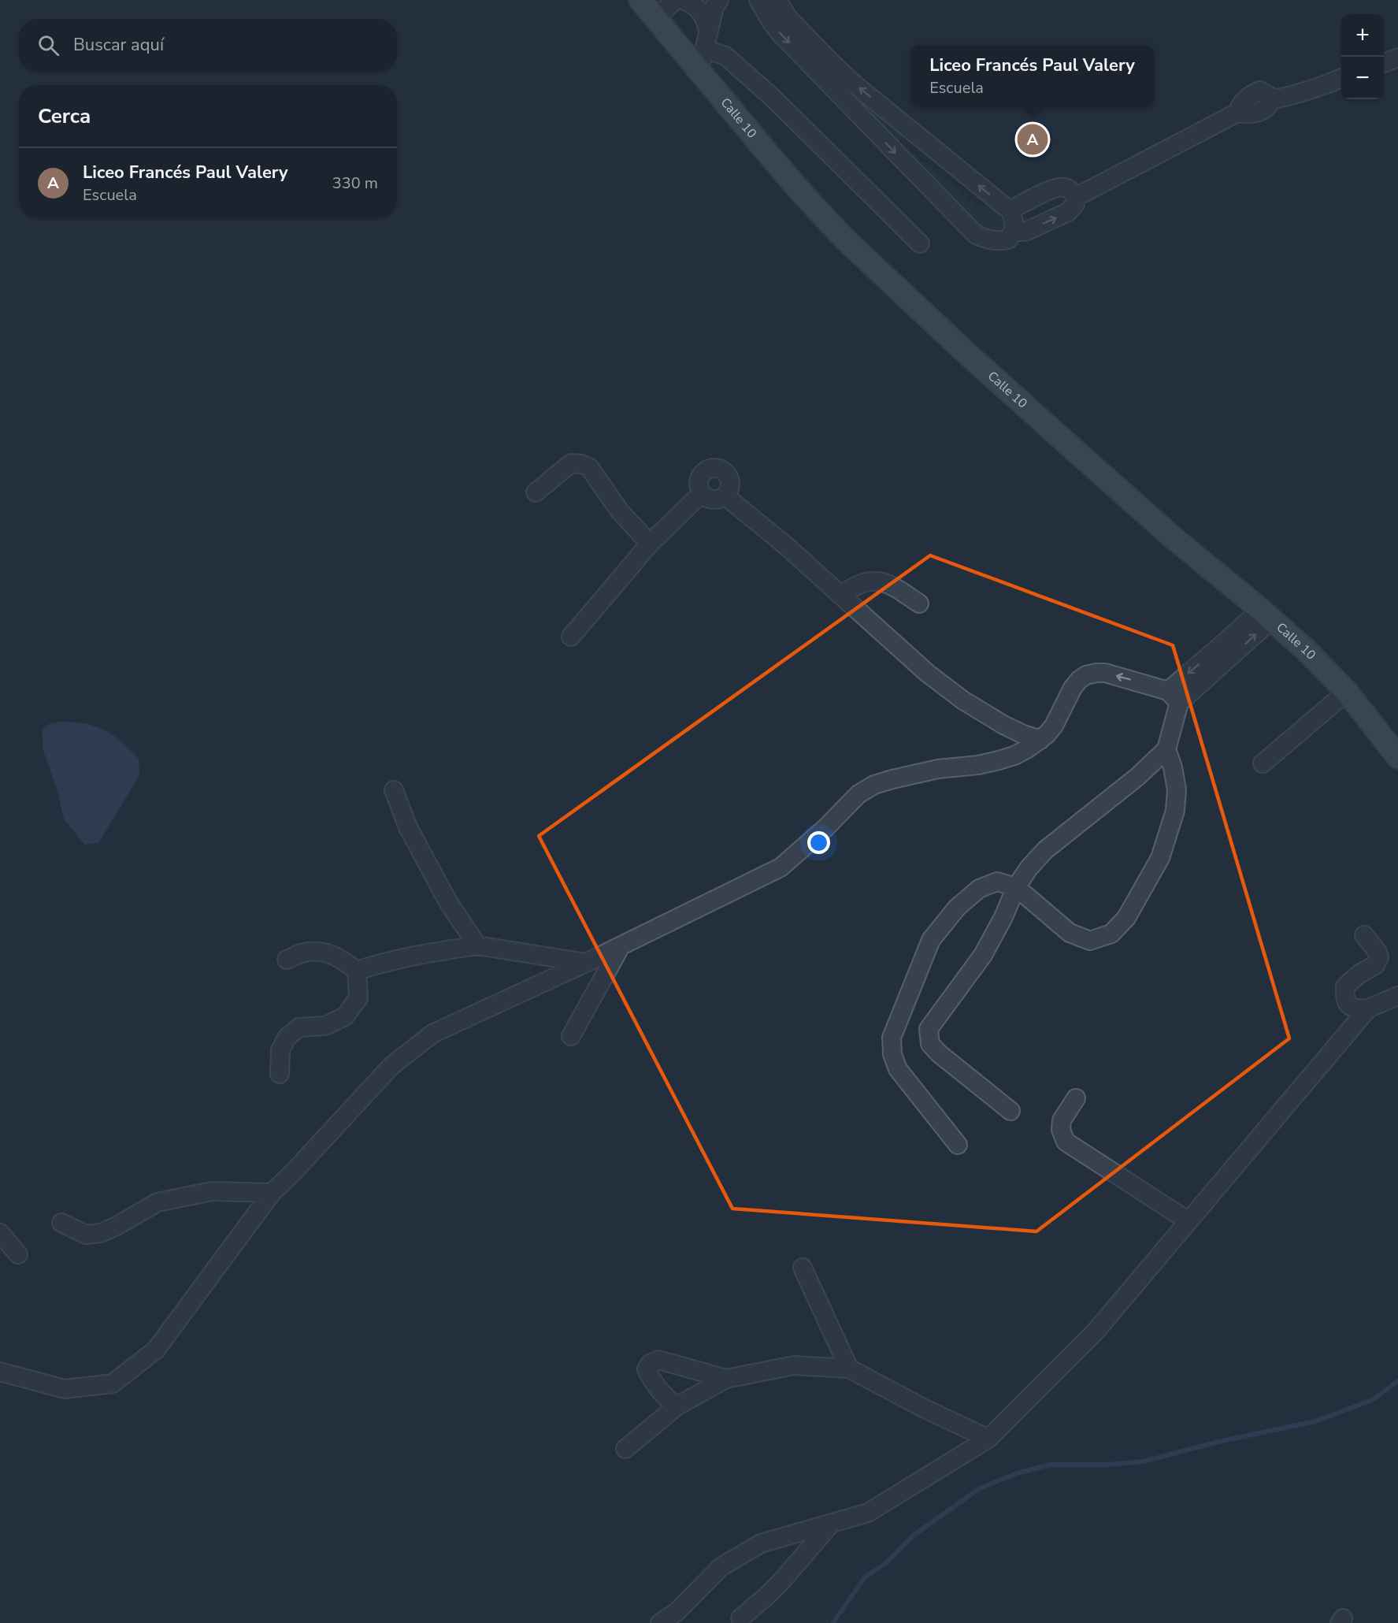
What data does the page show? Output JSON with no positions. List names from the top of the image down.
{
  "streets": {
    "main road": ["Calle 10"]
  },
  "page": {
    "map_buttons": ["+", "−"],
    "search": "Buscar aquí",
    "popup": ["Liceo Francés Paul Valery", "Escuela"],
    "heading": "Cerca",
    "pins": "A",
    "list": [
      {
        "mark": "A",
        "name": "Liceo Francés Paul Valery",
        "note": "Escuela",
        "value": "330 m"
      }
    ]
  }
}
